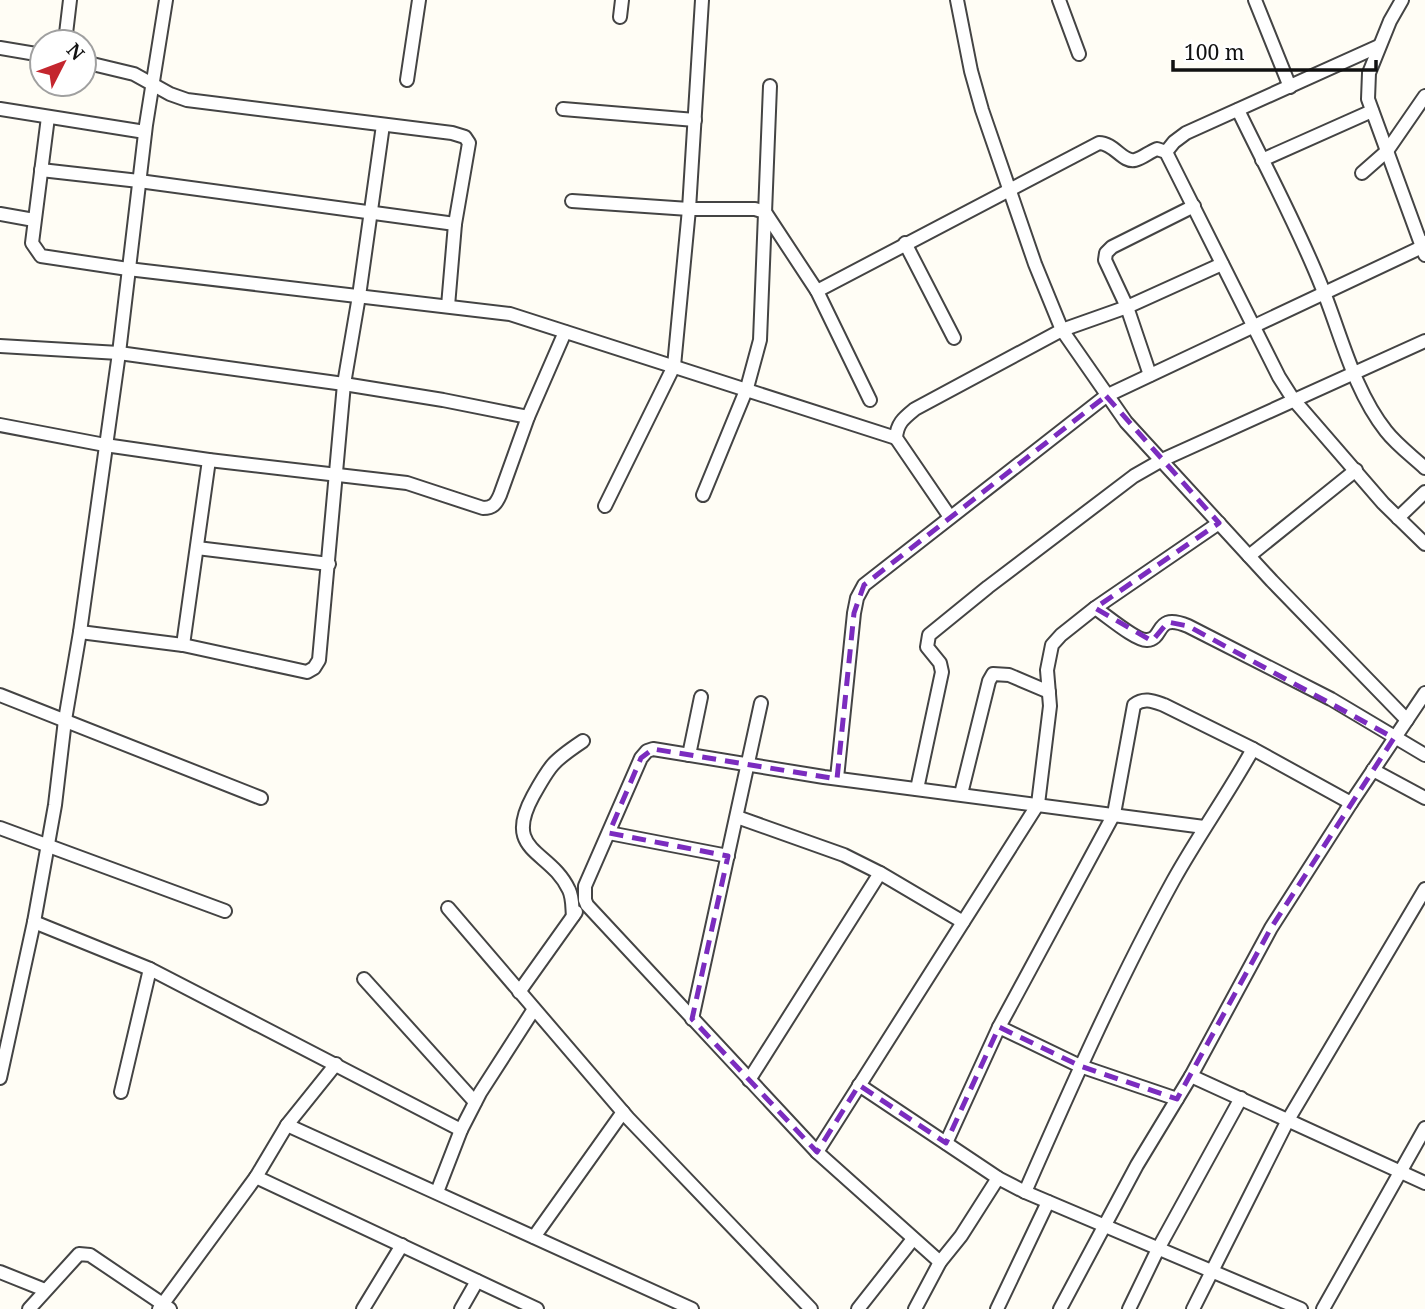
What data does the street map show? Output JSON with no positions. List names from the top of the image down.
{
  "scale_bar": "100 m",
  "north": "top right"
}
